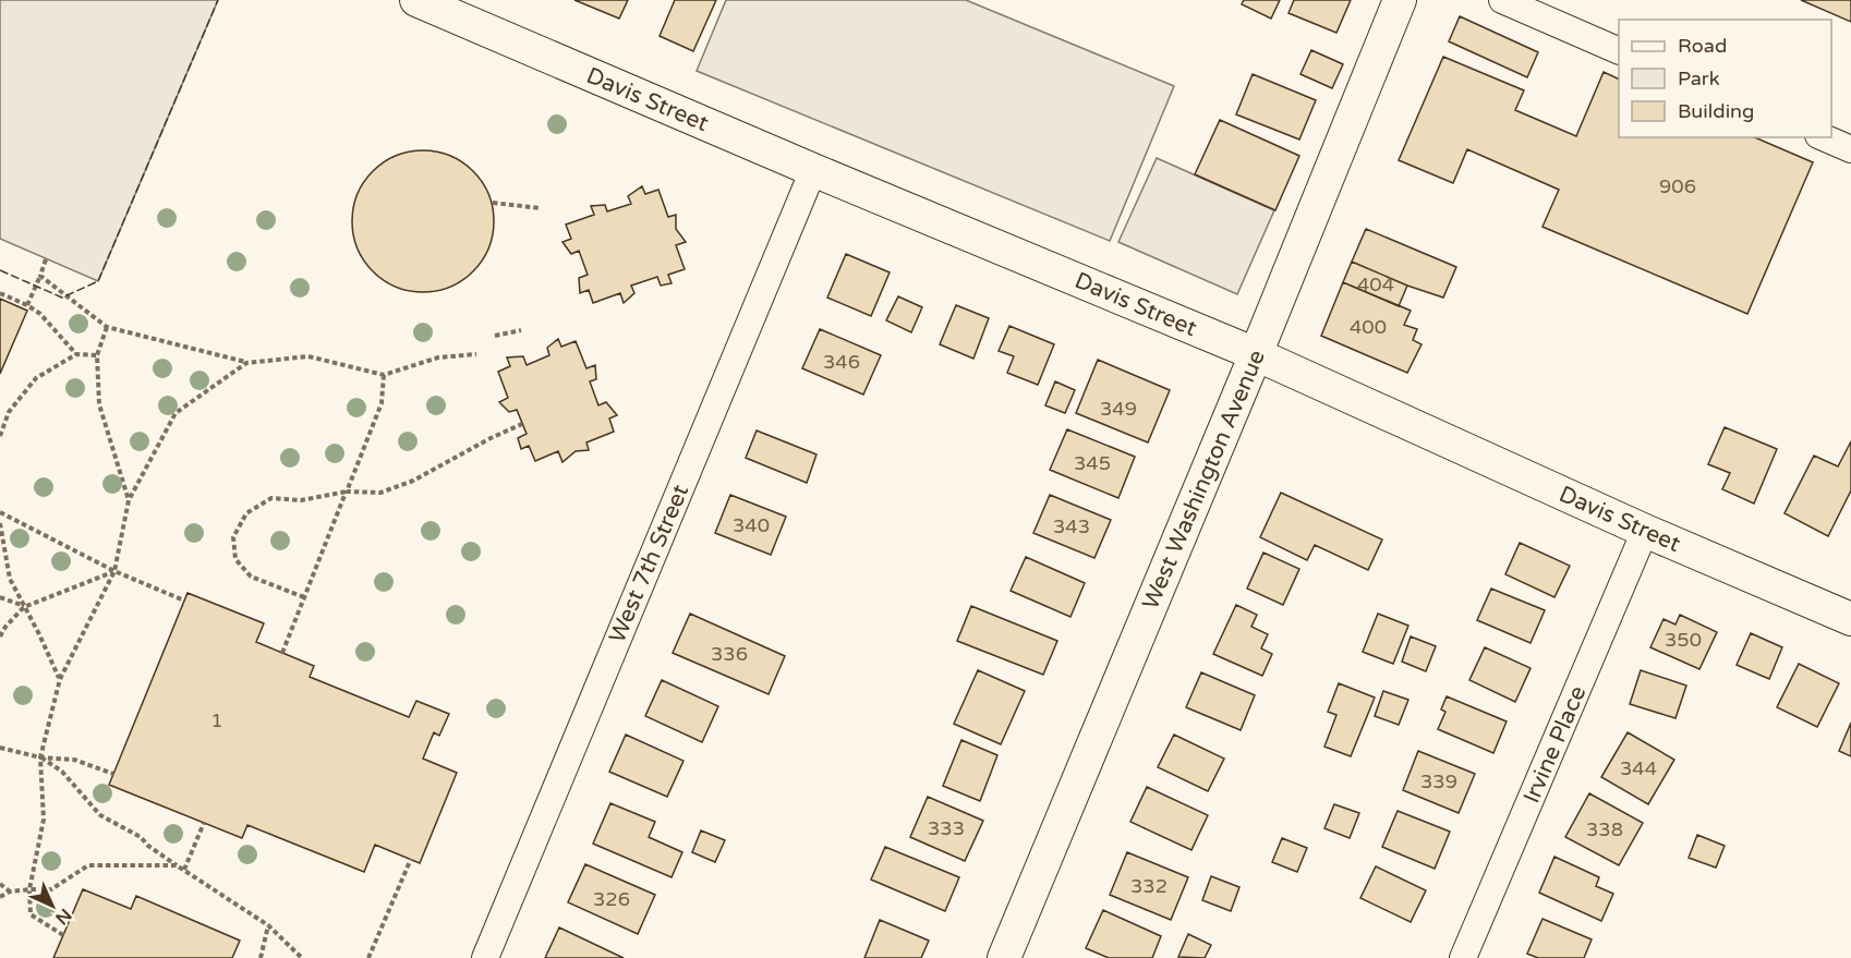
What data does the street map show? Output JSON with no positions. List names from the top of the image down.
{
  "streets": {
    "street": [
      "Davis Street",
      "West Washington Avenue",
      "West 7th Street",
      "Irvine Place"
    ]
  },
  "crossings": [
    ["Davis Street", "West Washington Avenue"],
    ["Davis Street", "West 7th Street"],
    ["Davis Street", "Irvine Place"]
  ],
  "house_numbers": [
    "906",
    "404",
    "400",
    "346",
    "349",
    "345",
    "340",
    "343",
    "350",
    "336",
    "1",
    "344",
    "339",
    "333",
    "338",
    "332",
    "326"
  ],
  "legend": ["Road", "Park", "Building"],
  "north": "bottom right"
}
